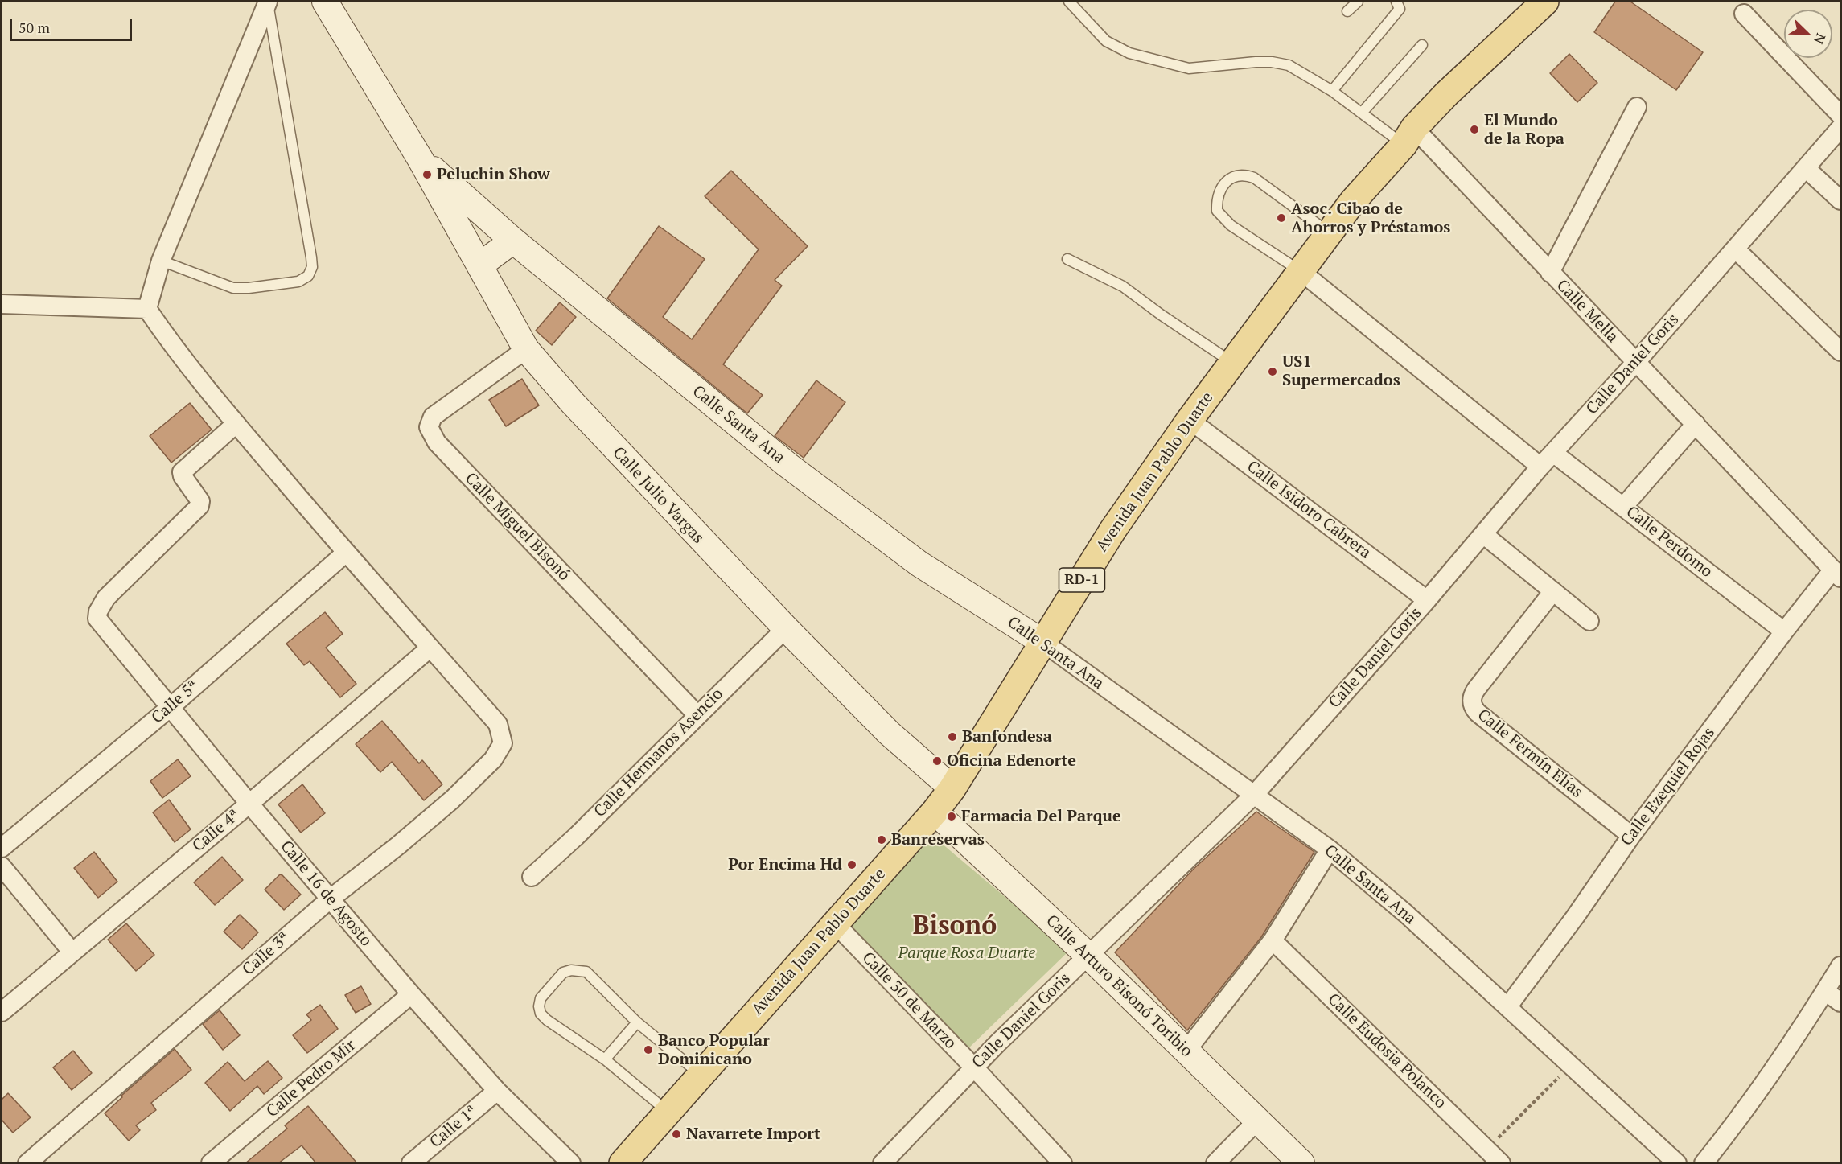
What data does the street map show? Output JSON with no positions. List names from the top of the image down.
{
  "streets": {
    "main road": [
      "Calle Santa Ana",
      "Avenida Juan Pablo Duarte",
      "Calle Julio Vargas",
      "RD-1",
      "Calle Arturo Bisonó Toribio"
    ],
    "street": [
      "Calle Mella",
      "Calle Daniel Goris",
      "Calle Isidoro Cabrera",
      "Calle Miguel Bisonó",
      "Calle Perdomo",
      "Calle 5ª",
      "Calle Hermanos Asencio",
      "Calle Fermín Elías",
      "Calle Ezequiel Rojas",
      "Calle 4ª",
      "Calle 16 de Agosto",
      "Calle 3ª",
      "Calle 30 de Marzo",
      "Calle Eudosia Polanco",
      "Calle Pedro Mir",
      "Calle 1ª"
    ]
  },
  "crossings": [
    ["Calle Mella", "Calle Daniel Goris"],
    ["Calle Mella", "Avenida Juan Pablo Duarte"],
    ["Calle Mella", "Calle Ezequiel Rojas"],
    ["Calle Daniel Goris", "Calle Santa Ana"],
    ["Calle Daniel Goris", "Calle Isidoro Cabrera"],
    ["Calle Daniel Goris", "Calle Perdomo"],
    ["Calle Daniel Goris", "Calle Arturo Bisonó Toribio"],
    ["Calle Daniel Goris", "Calle 30 de Marzo"],
    ["Calle Santa Ana", "Avenida Juan Pablo Duarte"],
    ["Calle Santa Ana", "Calle Julio Vargas"],
    ["Calle Santa Ana", "Calle Ezequiel Rojas"],
    ["Avenida Juan Pablo Duarte", "Calle Julio Vargas"],
    ["Avenida Juan Pablo Duarte", "Calle Isidoro Cabrera"],
    ["Avenida Juan Pablo Duarte", "Calle Arturo Bisonó Toribio"],
    ["Avenida Juan Pablo Duarte", "Calle 30 de Marzo"],
    ["Calle Julio Vargas", "Calle Miguel Bisonó"],
    ["Calle Julio Vargas", "Calle Hermanos Asencio"],
    ["Calle Miguel Bisonó", "Calle Hermanos Asencio"],
    ["Calle Perdomo", "Calle Ezequiel Rojas"],
    ["Calle 5ª", "Calle 16 de Agosto"],
    ["Calle Fermín Elías", "Calle Ezequiel Rojas"],
    ["Calle 4ª", "Calle 16 de Agosto"],
    ["Calle 4ª", "Calle 3ª"],
    ["Calle 16 de Agosto", "Calle 3ª"],
    ["Calle 16 de Agosto", "Calle Pedro Mir"],
    ["Calle 16 de Agosto", "Calle 1ª"]
  ],
  "districts": ["Bisonó"],
  "parks": ["Parque Rosa Duarte"],
  "places": [
    "El Mundo de la Ropa",
    "Peluchin Show",
    "Asoc. Cibao de Ahorros y Préstamos",
    "US1 Supermercados",
    "Banfondesa",
    "Oficina Edenorte",
    "Farmacia Del Parque",
    "Banreservas",
    "Por Encima Hd",
    "Banco Popular Dominicano",
    "Navarrete Import"
  ],
  "scale_bar": "50 m",
  "north": "bottom right"
}
